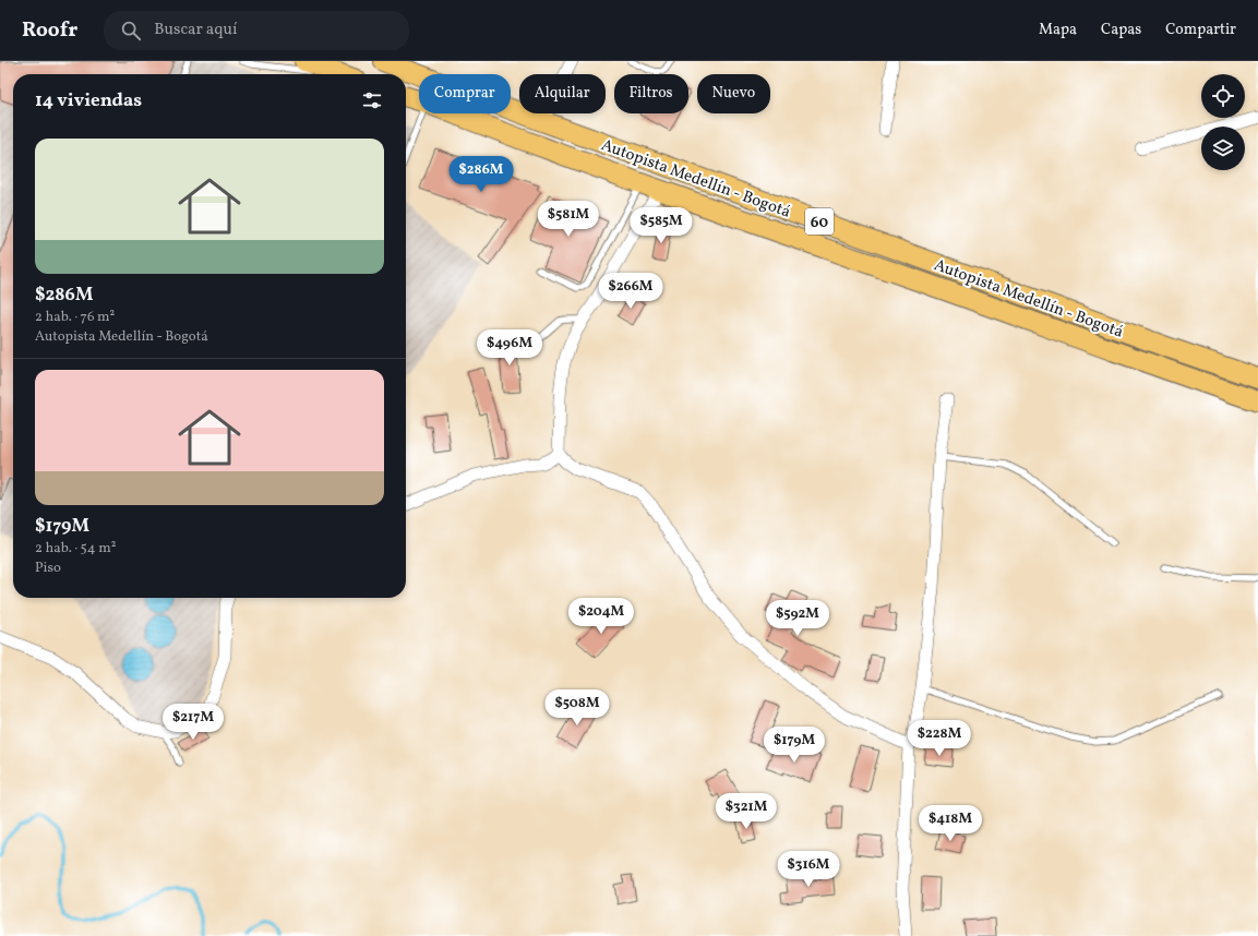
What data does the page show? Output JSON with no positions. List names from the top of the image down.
{
  "streets": {
    "highway": ["Autopista Medellín - Bogotá", "60"]
  },
  "page": {
    "header": "Roofr",
    "search": "Buscar aquí",
    "nav": ["Mapa", "Capas", "Compartir"],
    "chip": [
      "Comprar",
      "Alquilar",
      "Filtros",
      "Nuevo"
    ],
    "heading": "14 viviendas",
    "list": [
      {
        "name": "$286M",
        "note": "2 hab. · 76 m² · Autopista Medellín - Bogotá"
      },
      {
        "name": "$179M",
        "note": "2 hab. · 54 m² · Piso"
      }
    ],
    "price": [
      "$286M",
      "$581M",
      "$585M",
      "$266M",
      "$496M",
      "$204M",
      "$592M",
      "$508M",
      "$217M",
      "$228M",
      "$179M",
      "$321M",
      "$418M",
      "$316M"
    ]
  }
}
